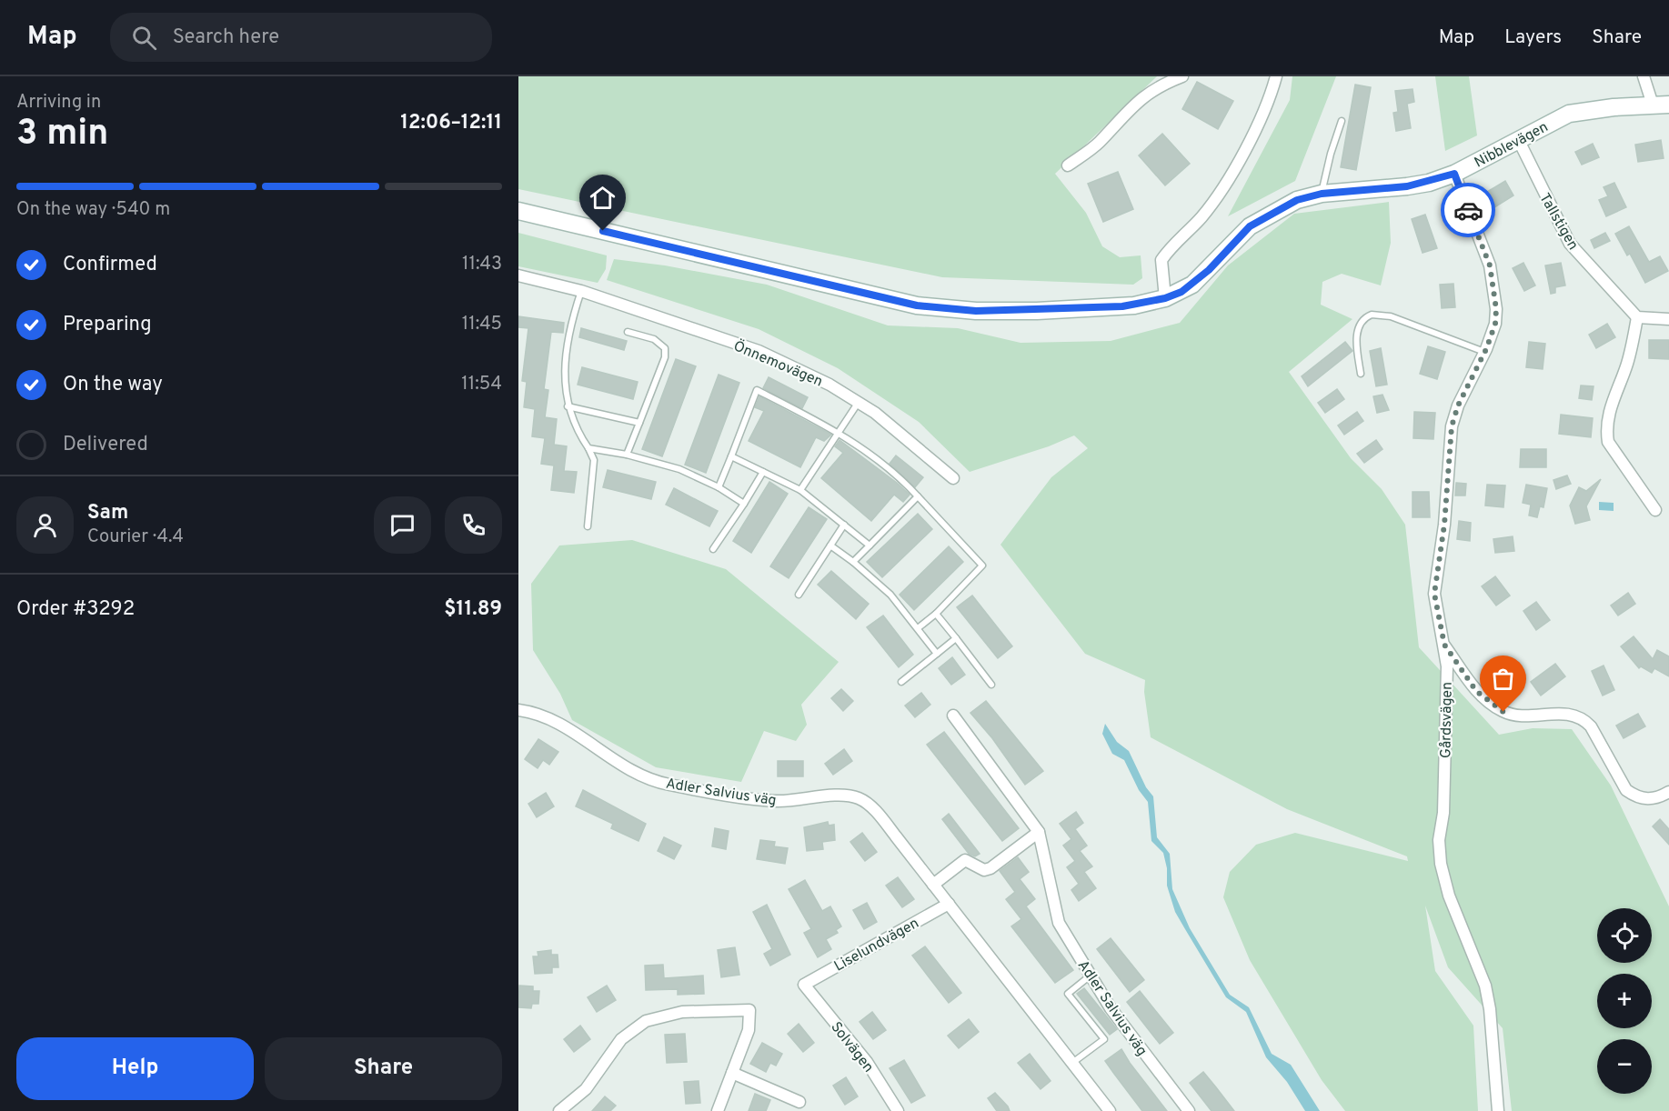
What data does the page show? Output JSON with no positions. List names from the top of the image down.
{
  "streets": {
    "street": [
      "Nibblevägen",
      "Tallstigen",
      "Önnemovägen",
      "Gårdsvägen",
      "Adler Salvius väg",
      "Liselundvägen",
      "Solvägen"
    ]
  },
  "crossings": [
    ["Nibblevägen", "Tallstigen"],
    ["Nibblevägen", "Gårdsvägen"],
    ["Adler Salvius väg", "Liselundvägen"],
    ["Liselundvägen", "Solvägen"]
  ],
  "page": {
    "header": "Map",
    "search": "Search here",
    "nav": ["Map", "Layers", "Share"],
    "heading": ["3 min", "Arriving in", "12:06–12:11"],
    "panel": [
      "Sam",
      "Courier · 4.4",
      "Order #3292",
      "$11.89"
    ],
    "bar": "On the way · 540 m",
    "list": [
      ["Confirmed", "11:43"],
      ["Preparing", "11:45"],
      ["On the way", "11:54"],
      "Delivered"
    ],
    "map_buttons": ["+", "−"],
    "buttons": ["Help", "Share"]
  }
}
